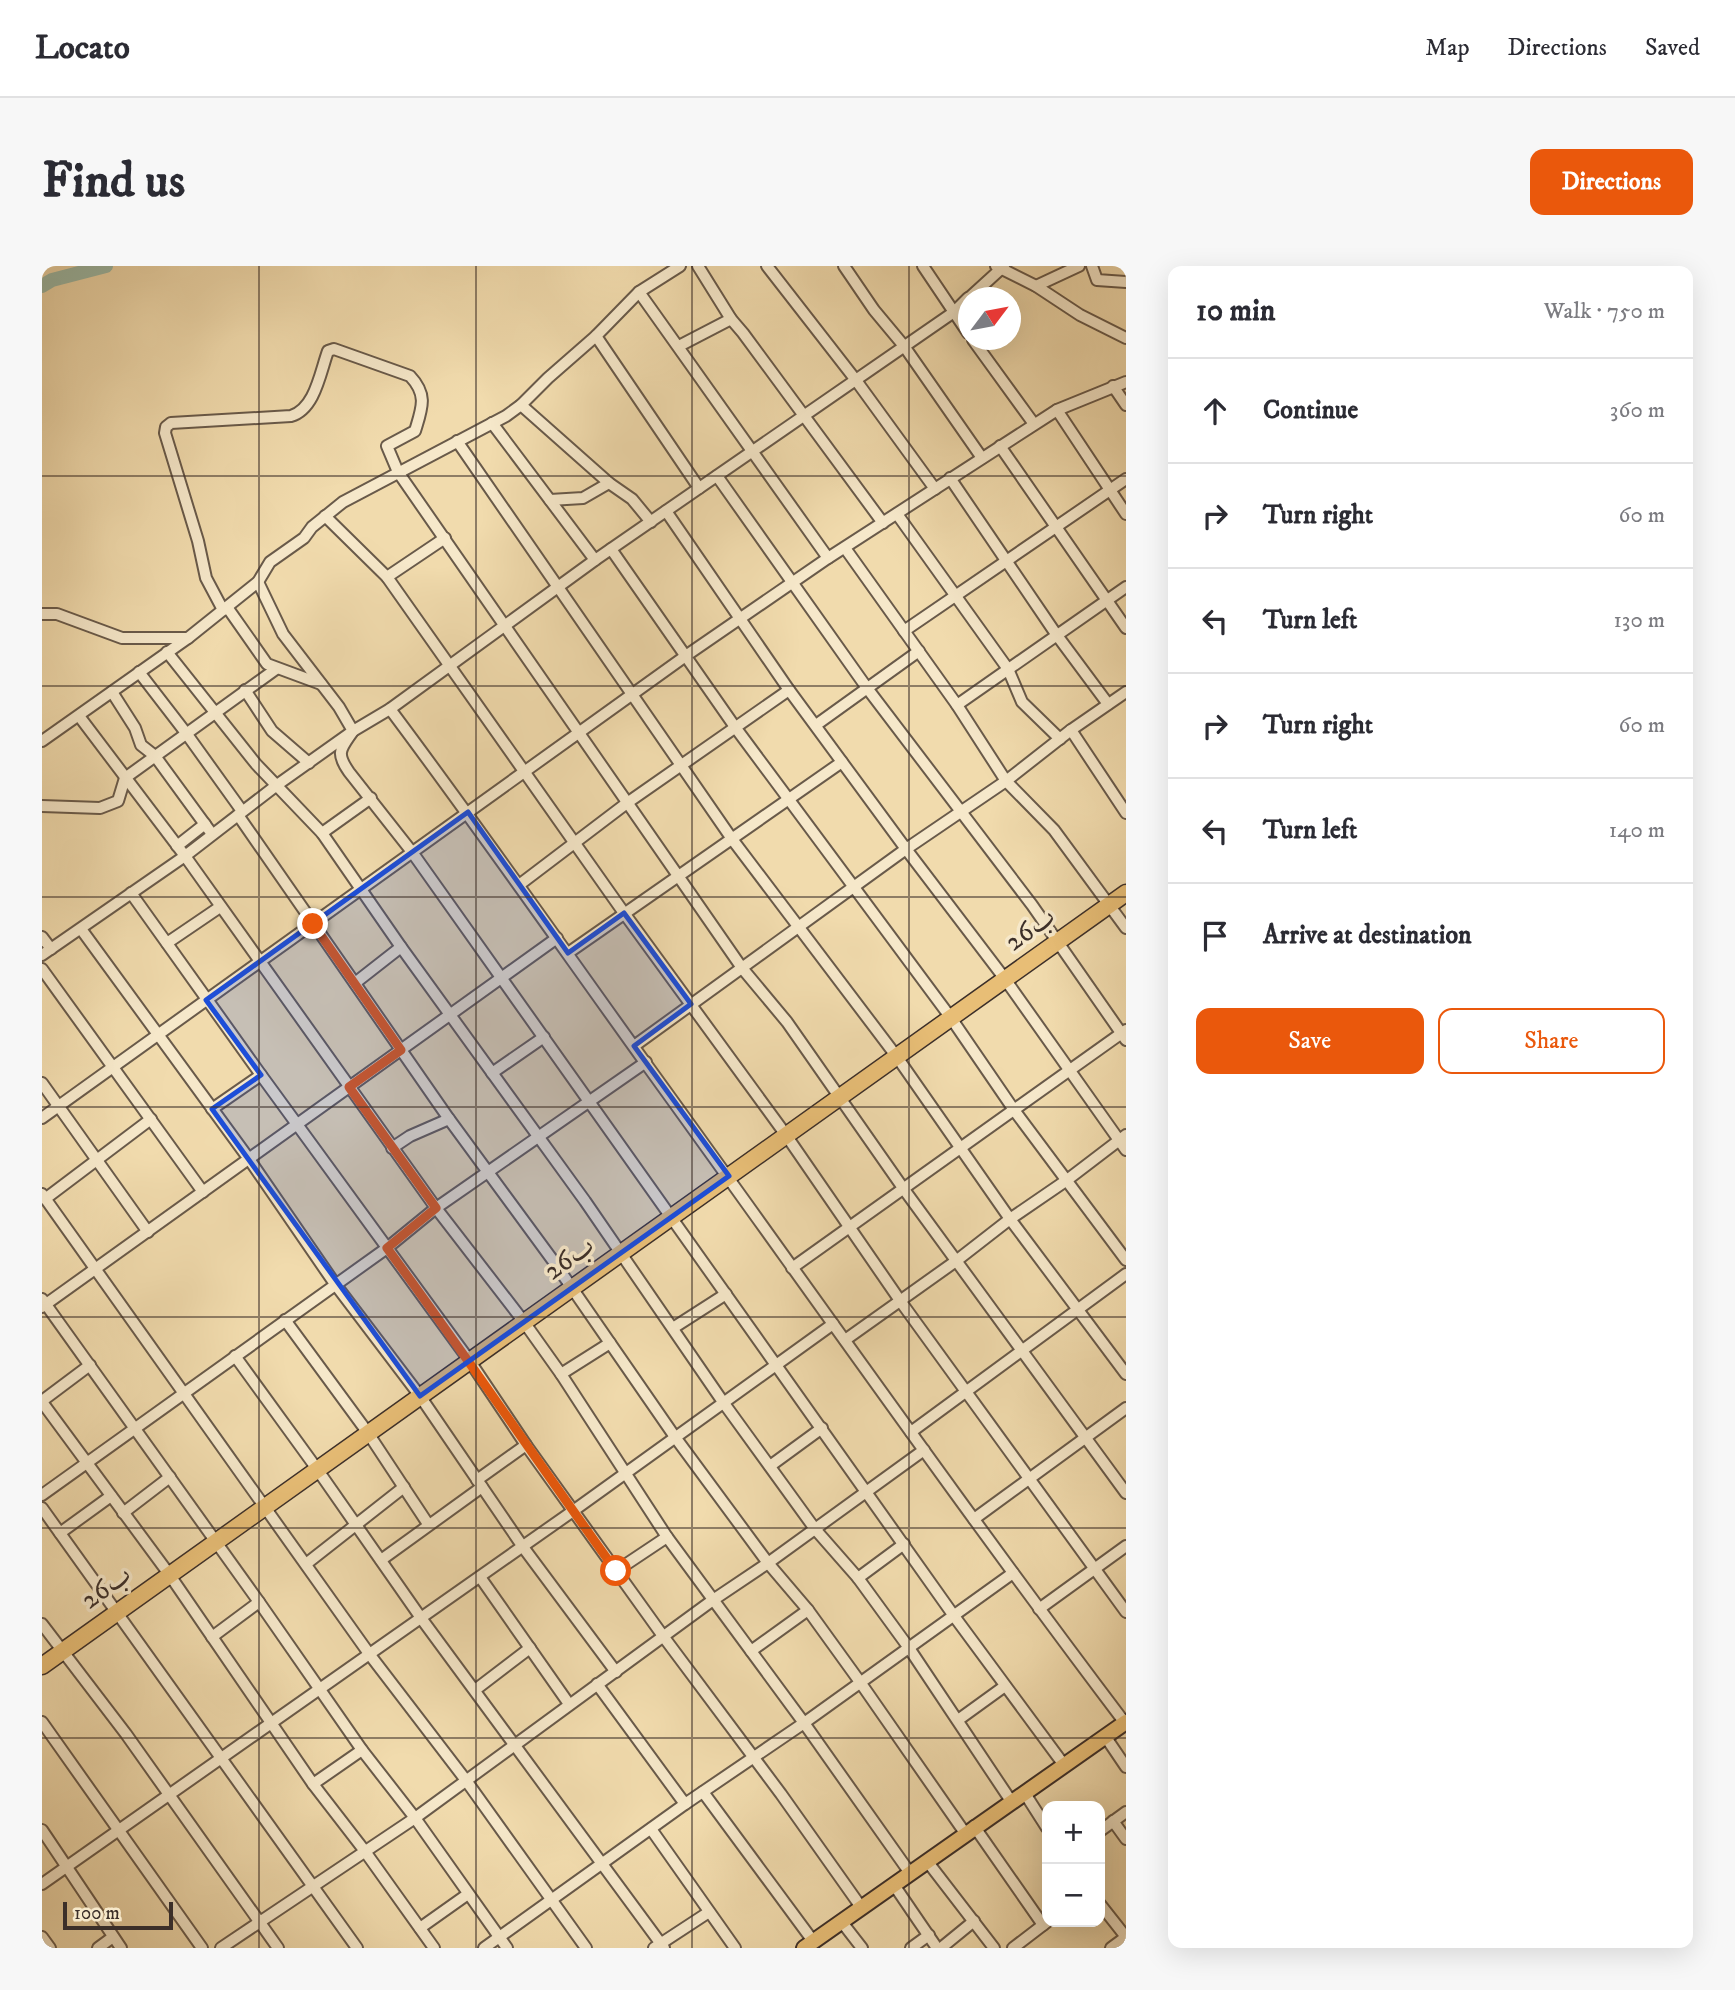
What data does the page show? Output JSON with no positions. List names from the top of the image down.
{
  "streets": {
    "highway": ["26ب"]
  },
  "scale_bar": "100 m",
  "north": "top right",
  "page": {
    "header": "Locato",
    "nav": ["Map", "Directions", "Saved"],
    "buttons": [
      "Directions",
      ["Save", "Share"]
    ],
    "title": "Find us",
    "heading": ["10 min", "Walk · 750 m"],
    "list": [
      ["Continue", "360 m"],
      ["Turn right", "60 m"],
      ["Turn left", "130 m"],
      ["Turn right", "60 m"],
      ["Turn left", "140 m"],
      "Arrive at destination"
    ],
    "map_buttons": ["+", "−"],
    "scale": "100 m"
  }
}
